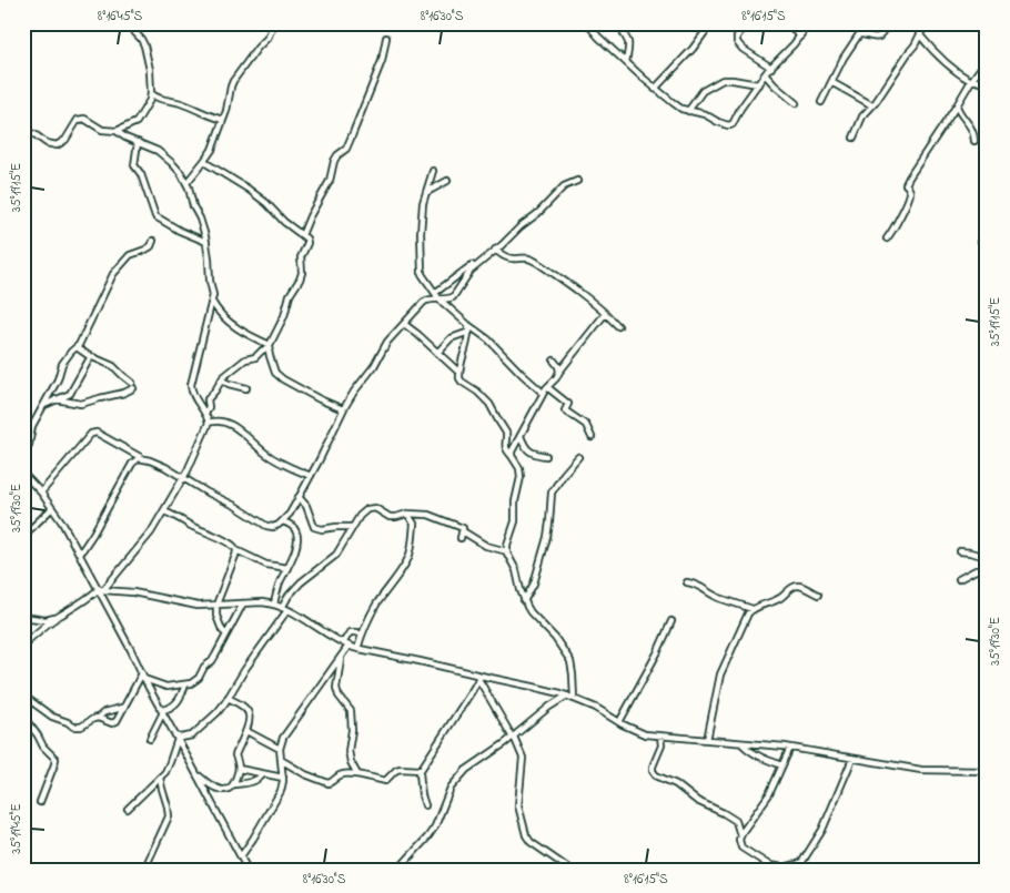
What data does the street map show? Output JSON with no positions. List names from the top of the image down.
{
  "coordinates": [
    "8°16'45\"S",
    "8°16'30\"S",
    "8°16'15\"S",
    "35°19'15\"E",
    "35°19'30\"E",
    "35°19'45\"E"
  ]
}
